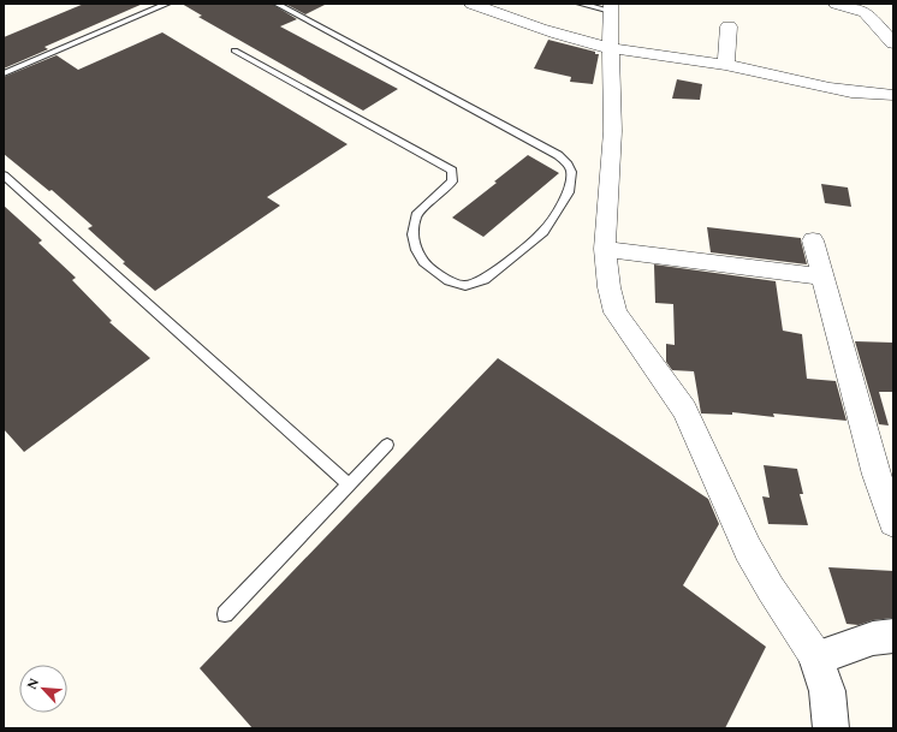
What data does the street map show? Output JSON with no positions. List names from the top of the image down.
{
  "north": "top left"
}
